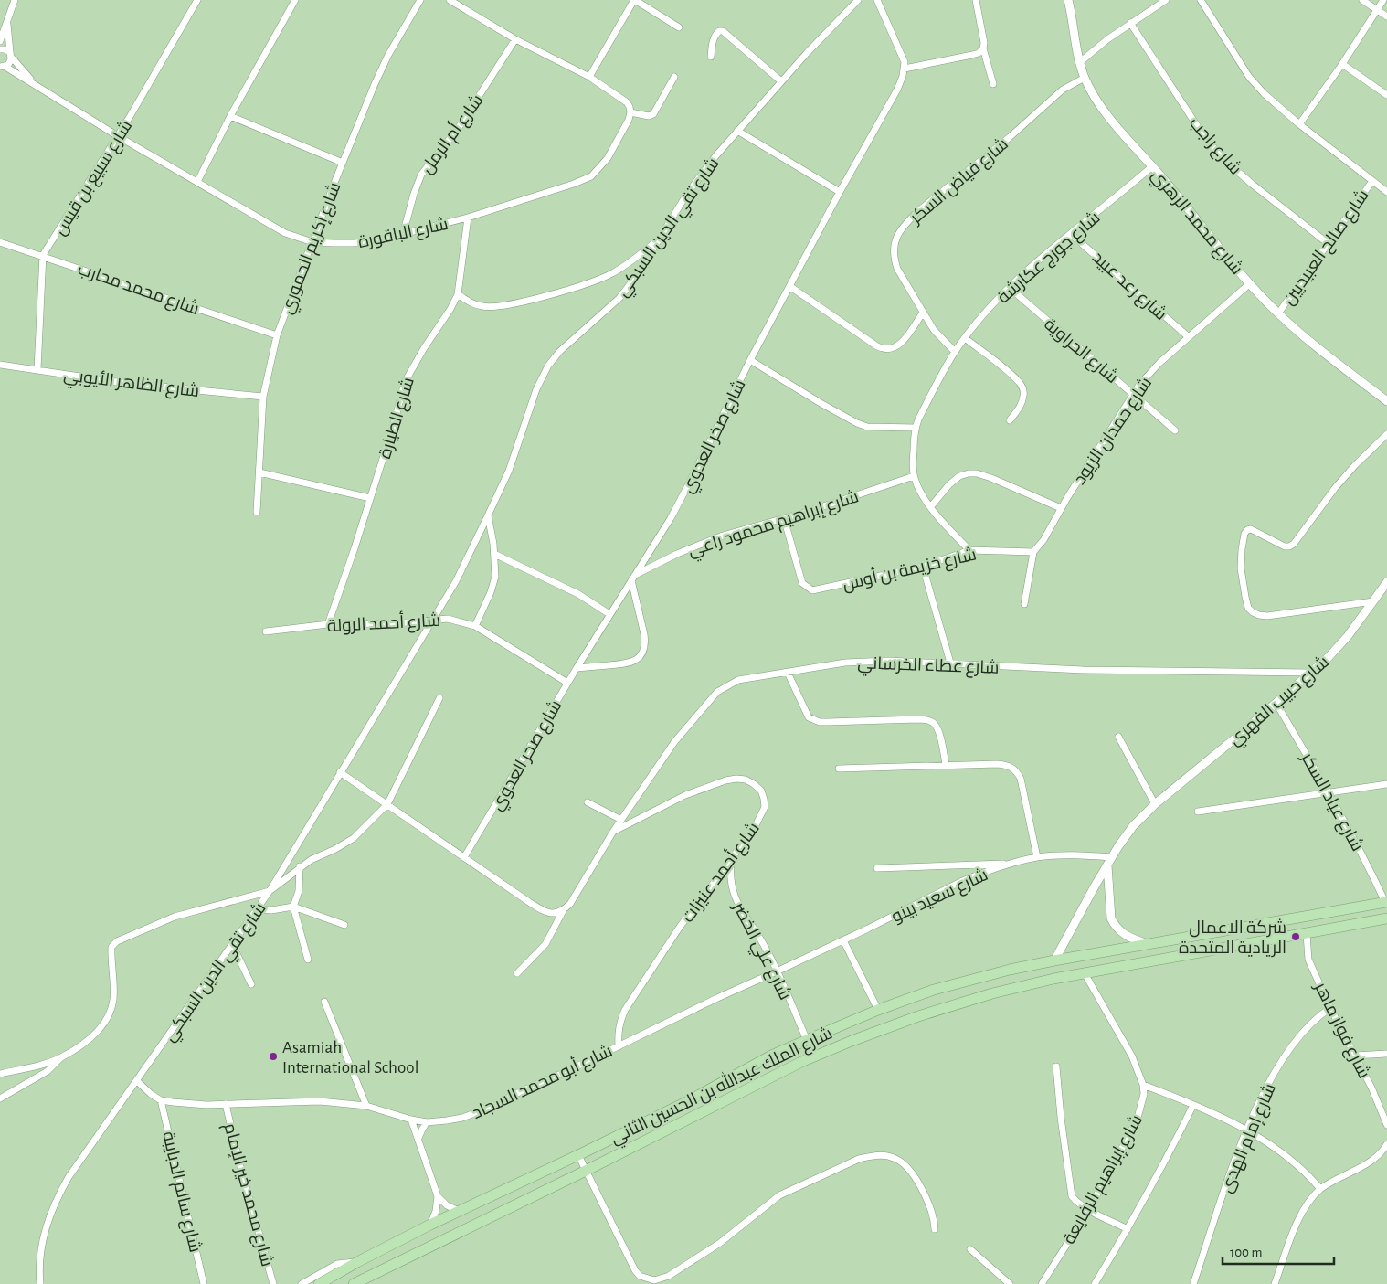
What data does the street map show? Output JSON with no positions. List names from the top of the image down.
{
  "streets": {
    "highway": ["شارع الملك عبدالله بن الحسين الثاني"],
    "street": [
      "شارع أم الرمل",
      "شارع راجب",
      "شارع سبيع بن قيس",
      "شارع فياض السكر",
      "شارع محمد الزهري",
      "شارع تقي الدين السبكي",
      "شارع الباقورة",
      "شارع صالح العبيديين",
      "شارع إكريم الحموري",
      "شارع جورج عكارشة",
      "شارع رعد عبيد",
      "شارع محمد محارب",
      "شارع الحراوية",
      "شارع الظاهر الأيوبي",
      "شارع الطيارة",
      "شارع حمدان الزيود",
      "شارع صخر العدوي",
      "شارع إبراهيم محمود راعي",
      "شارع خزيمة بن أوس",
      "شارع أحمد الرولة",
      "شارع عطاء الخرساني",
      "شارع حبيب الفهري",
      "شارع عياد السكر",
      "شارع أحمد عنيزات",
      "شارع سعيد بينو",
      "شارع علي الخضر",
      "شارع فواز ماهر",
      "شارع أبو محمد السجاد",
      "شارع إمام الهدى",
      "شارع إبراهيم الرفايعة",
      "شارع سالم الدبايبة",
      "شارع محمد خير الإمام"
    ]
  },
  "crossings": [
    ["شارع أم الرمل", "شارع الباقورة"],
    ["شارع راجب", "شارع صالح العبيديين"],
    ["شارع سبيع بن قيس", "شارع الباقورة"],
    ["شارع سبيع بن قيس", "شارع محمد محارب"],
    ["شارع سبيع بن قيس", "شارع الظاهر الأيوبي"],
    ["شارع فياض السكر", "شارع محمد الزهري"],
    ["شارع فياض السكر", "شارع جورج عكارشة"],
    ["شارع محمد الزهري", "شارع صالح العبيديين"],
    ["شارع محمد الزهري", "شارع جورج عكارشة"],
    ["شارع محمد الزهري", "شارع حمدان الزيود"],
    ["شارع تقي الدين السبكي", "شارع أحمد الرولة"],
    ["شارع تقي الدين السبكي", "شارع أبو محمد السجاد"],
    ["شارع الباقورة", "شارع إكريم الحموري"],
    ["شارع الباقورة", "شارع الطيارة"],
    ["شارع إكريم الحموري", "شارع محمد محارب"],
    ["شارع إكريم الحموري", "شارع الظاهر الأيوبي"],
    ["شارع جورج عكارشة", "شارع رعد عبيد"],
    ["شارع جورج عكارشة", "شارع الحراوية"],
    ["شارع جورج عكارشة", "شارع إبراهيم محمود راعي"],
    ["شارع جورج عكارشة", "شارع خزيمة بن أوس"],
    ["شارع رعد عبيد", "شارع حمدان الزيود"],
    ["شارع الحراوية", "شارع حمدان الزيود"],
    ["شارع الطيارة", "شارع أحمد الرولة"],
    ["شارع صخر العدوي", "شارع إبراهيم محمود راعي"],
    ["شارع صخر العدوي", "شارع أحمد الرولة"],
    ["شارع إبراهيم محمود راعي", "شارع خزيمة بن أوس"],
    ["شارع عطاء الخرساني", "شارع حبيب الفهري"],
    ["شارع عطاء الخرساني", "شارع أحمد عنيزات"],
    ["شارع حبيب الفهري", "شارع عياد السكر"],
    ["شارع حبيب الفهري", "شارع سعيد بينو"],
    ["شارع حبيب الفهري", "شارع الملك عبدالله بن الحسين الثاني"],
    ["شارع عياد السكر", "شارع الملك عبدالله بن الحسين الثاني"],
    ["شارع أحمد عنيزات", "شارع علي الخضر"],
    ["شارع أحمد عنيزات", "شارع أبو محمد السجاد"],
    ["شارع سعيد بينو", "شارع علي الخضر"],
    ["شارع سعيد بينو", "شارع أبو محمد السجاد"],
    ["شارع علي الخضر", "شارع أبو محمد السجاد"],
    ["شارع علي الخضر", "شارع الملك عبدالله بن الحسين الثاني"],
    ["شارع فواز ماهر", "شارع الملك عبدالله بن الحسين الثاني"],
    ["شارع فواز ماهر", "شارع إمام الهدى"],
    ["شارع أبو محمد السجاد", "شارع سالم الدبايبة"],
    ["شارع أبو محمد السجاد", "شارع محمد خير الإمام"],
    ["شارع الملك عبدالله بن الحسين الثاني", "شارع إبراهيم الرفايعة"]
  ],
  "places": ["شركة الاعمال الريادية المتحدة", "Asamiah International School"],
  "scale_bar": "100 m"
}
